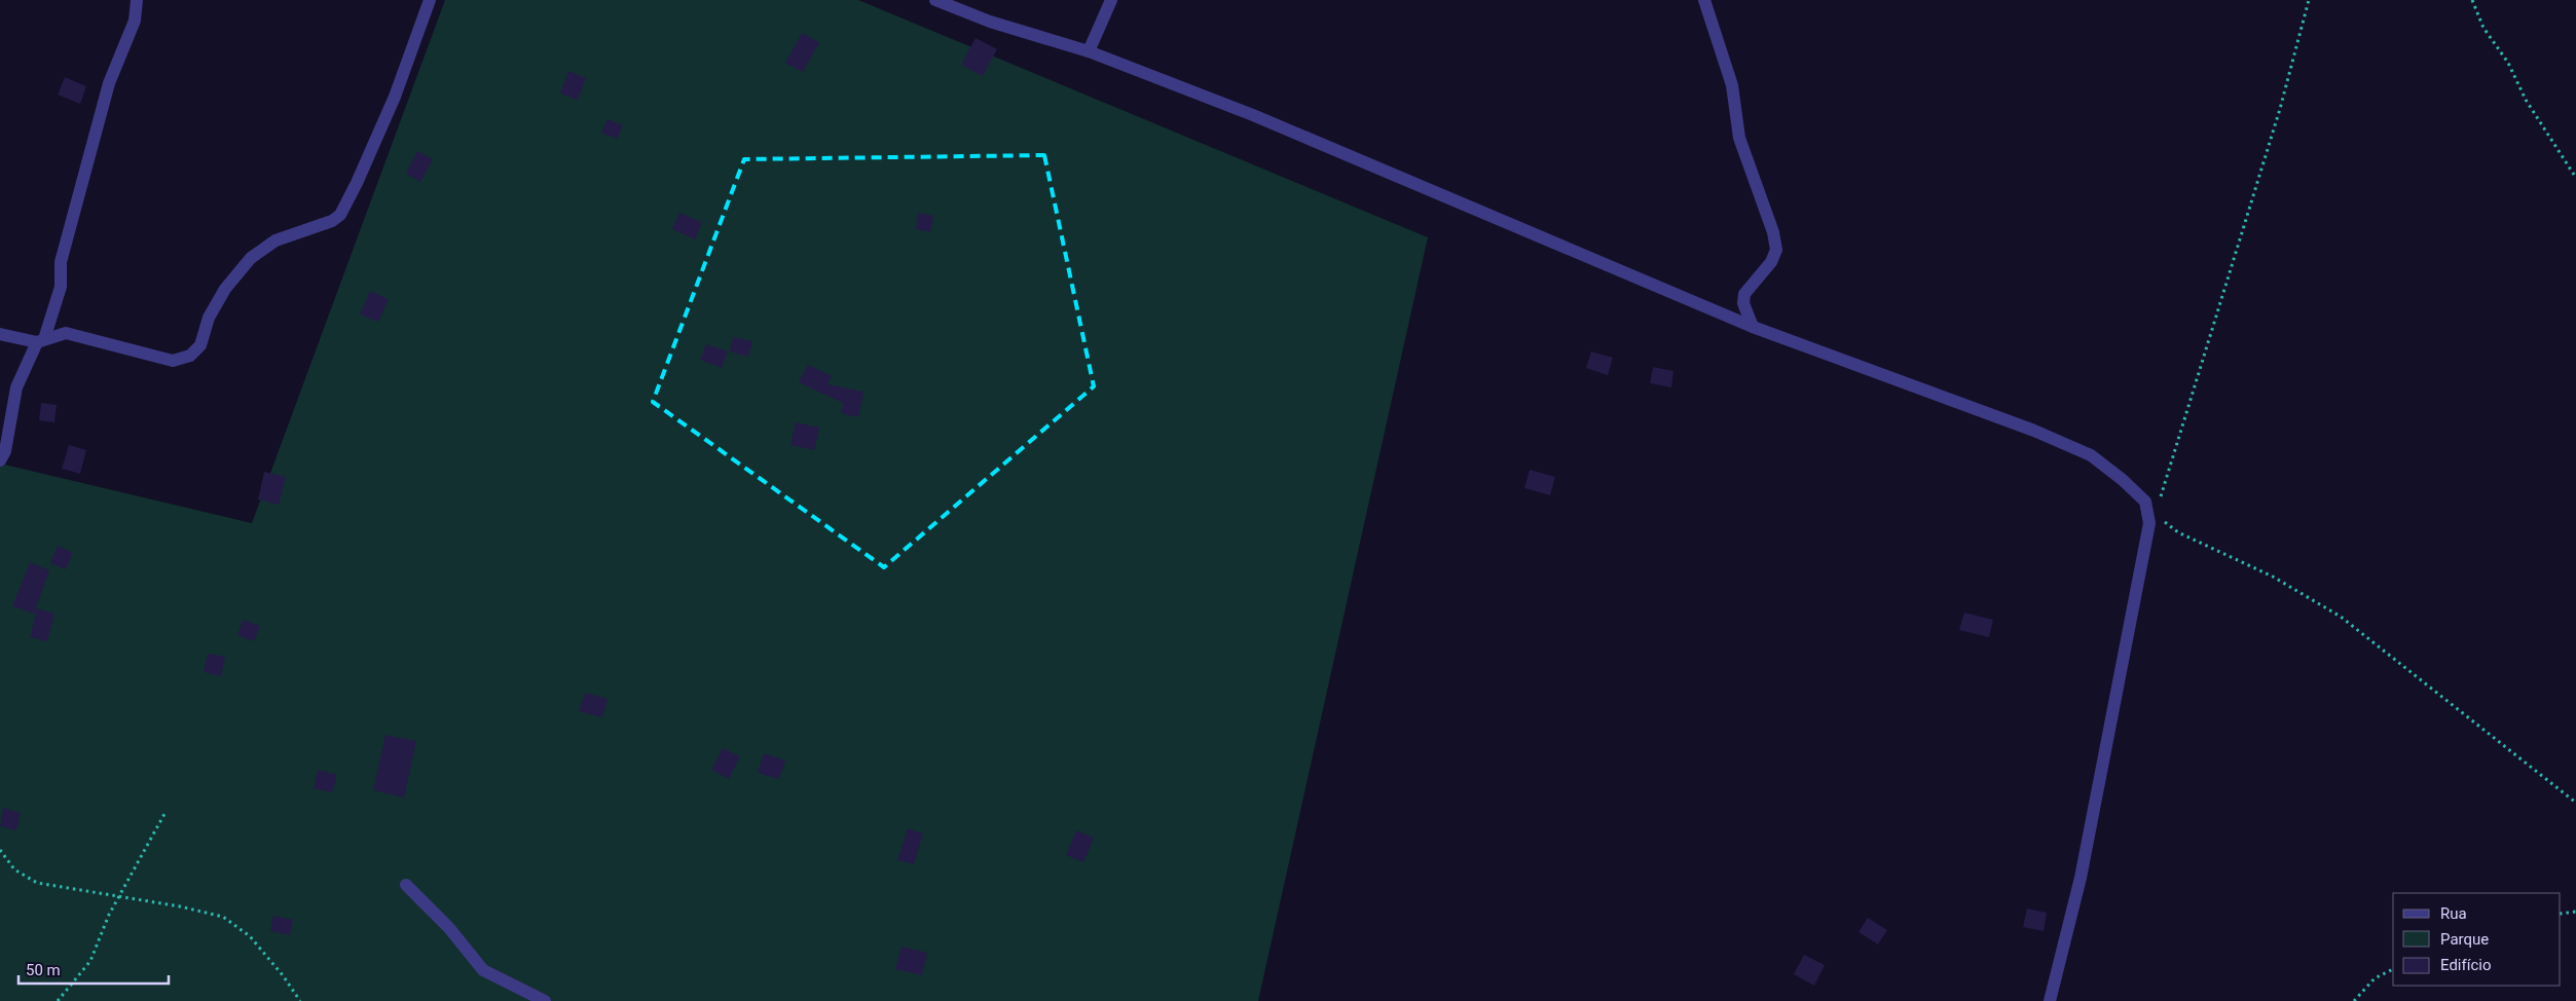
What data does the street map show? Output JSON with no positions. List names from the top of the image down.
{
  "legend": ["Rua", "Parque", "Edifício"],
  "scale_bar": "50 m"
}
